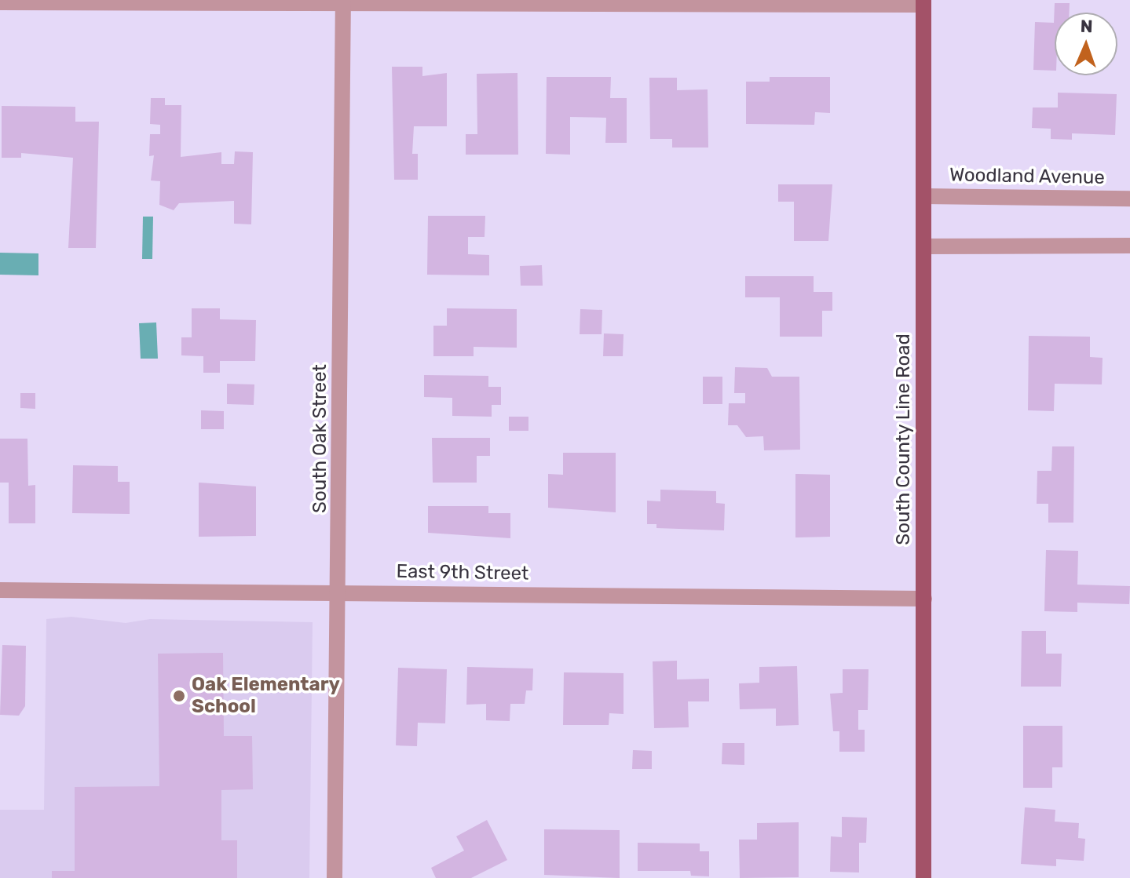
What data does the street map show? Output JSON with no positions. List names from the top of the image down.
{
  "streets": {
    "main road": ["South County Line Road"],
    "street": ["Woodland Avenue", "South Oak Street", "East 9th Street"]
  },
  "crossings": [
    ["Woodland Avenue", "South County Line Road"],
    ["South Oak Street", "East 9th Street"],
    ["South County Line Road", "East 9th Street"]
  ],
  "places": ["Oak Elementary School"],
  "north": "top"
}
